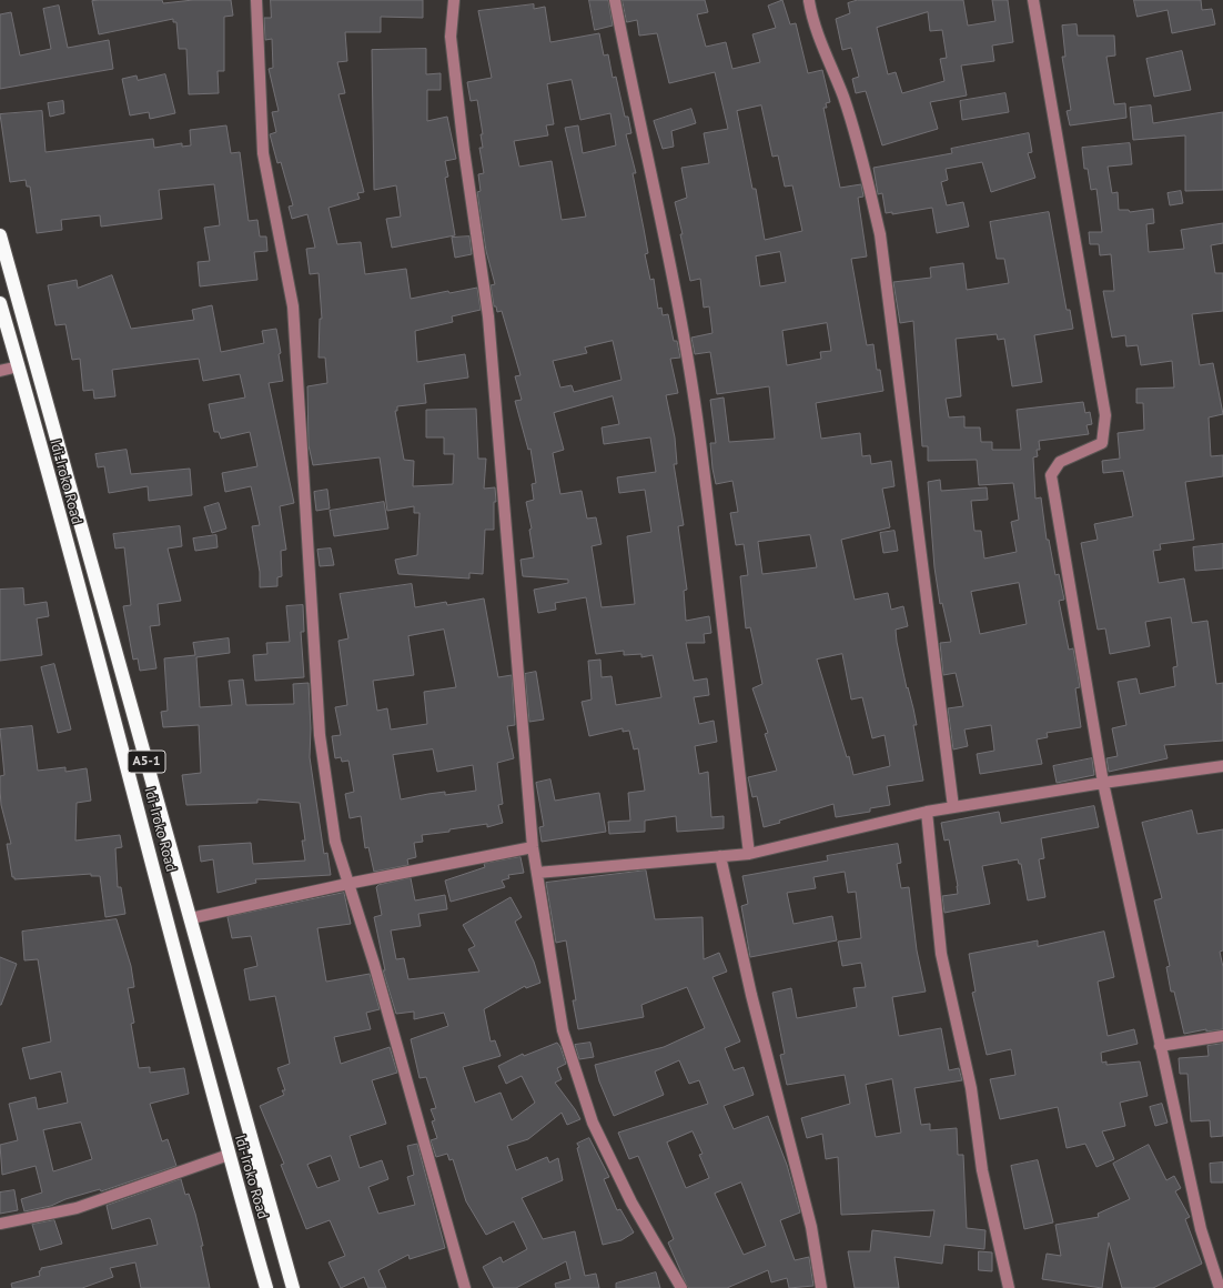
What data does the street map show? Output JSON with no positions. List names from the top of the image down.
{
  "streets": {
    "highway": ["Idi-Iroko Road", "A5-1"]
  }
}
